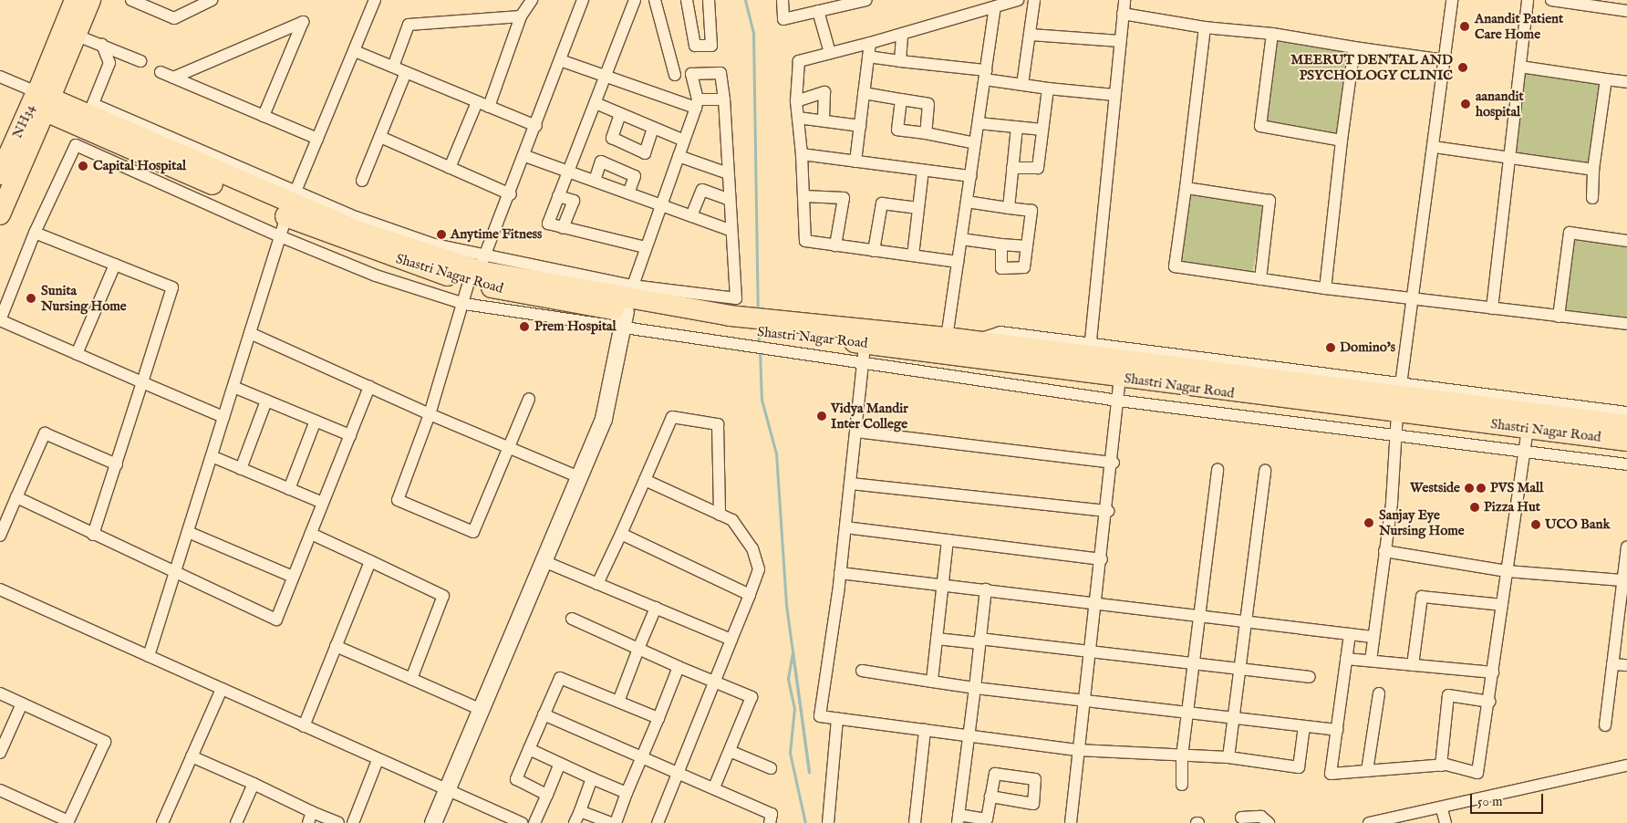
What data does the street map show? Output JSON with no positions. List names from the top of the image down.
{
  "streets": {
    "highway": ["NH34", "Shastri Nagar Road"]
  },
  "crossings": [
    ["NH34", "Shastri Nagar Road"]
  ],
  "places": [
    "Anandit Patient Care Home",
    "MEERUT DENTAL AND PSYCHOLOGY CLINIC",
    "aanandit hospital",
    "Capital Hospital",
    "Anytime Fitness",
    "Sunita Nursing Home",
    "Prem Hospital",
    "Domino's",
    "Vidya Mandir Inter College",
    "Westside",
    "PVS Mall",
    "Pizza Hut",
    "Sanjay Eye Nursing Home",
    "UCO Bank"
  ],
  "scale_bar": "50 m"
}
